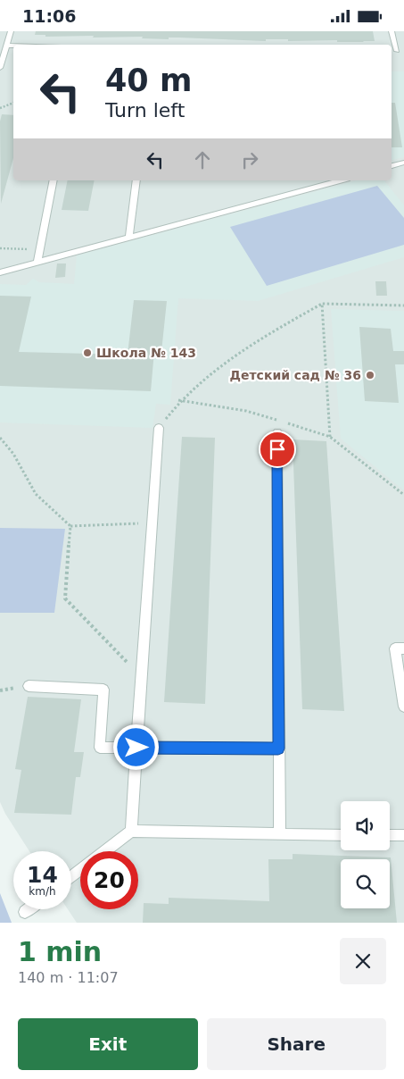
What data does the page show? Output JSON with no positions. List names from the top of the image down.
{
  "places": ["Школа № 143", "Детский сад № 36"],
  "page": {
    "status": "11:06",
    "turn": ["40 m", "Turn left"],
    "speed": "14 km/h",
    "limit": "20",
    "heading": ["1 min", "140 m · 11:07"],
    "buttons": ["Exit", "Share"]
  }
}
